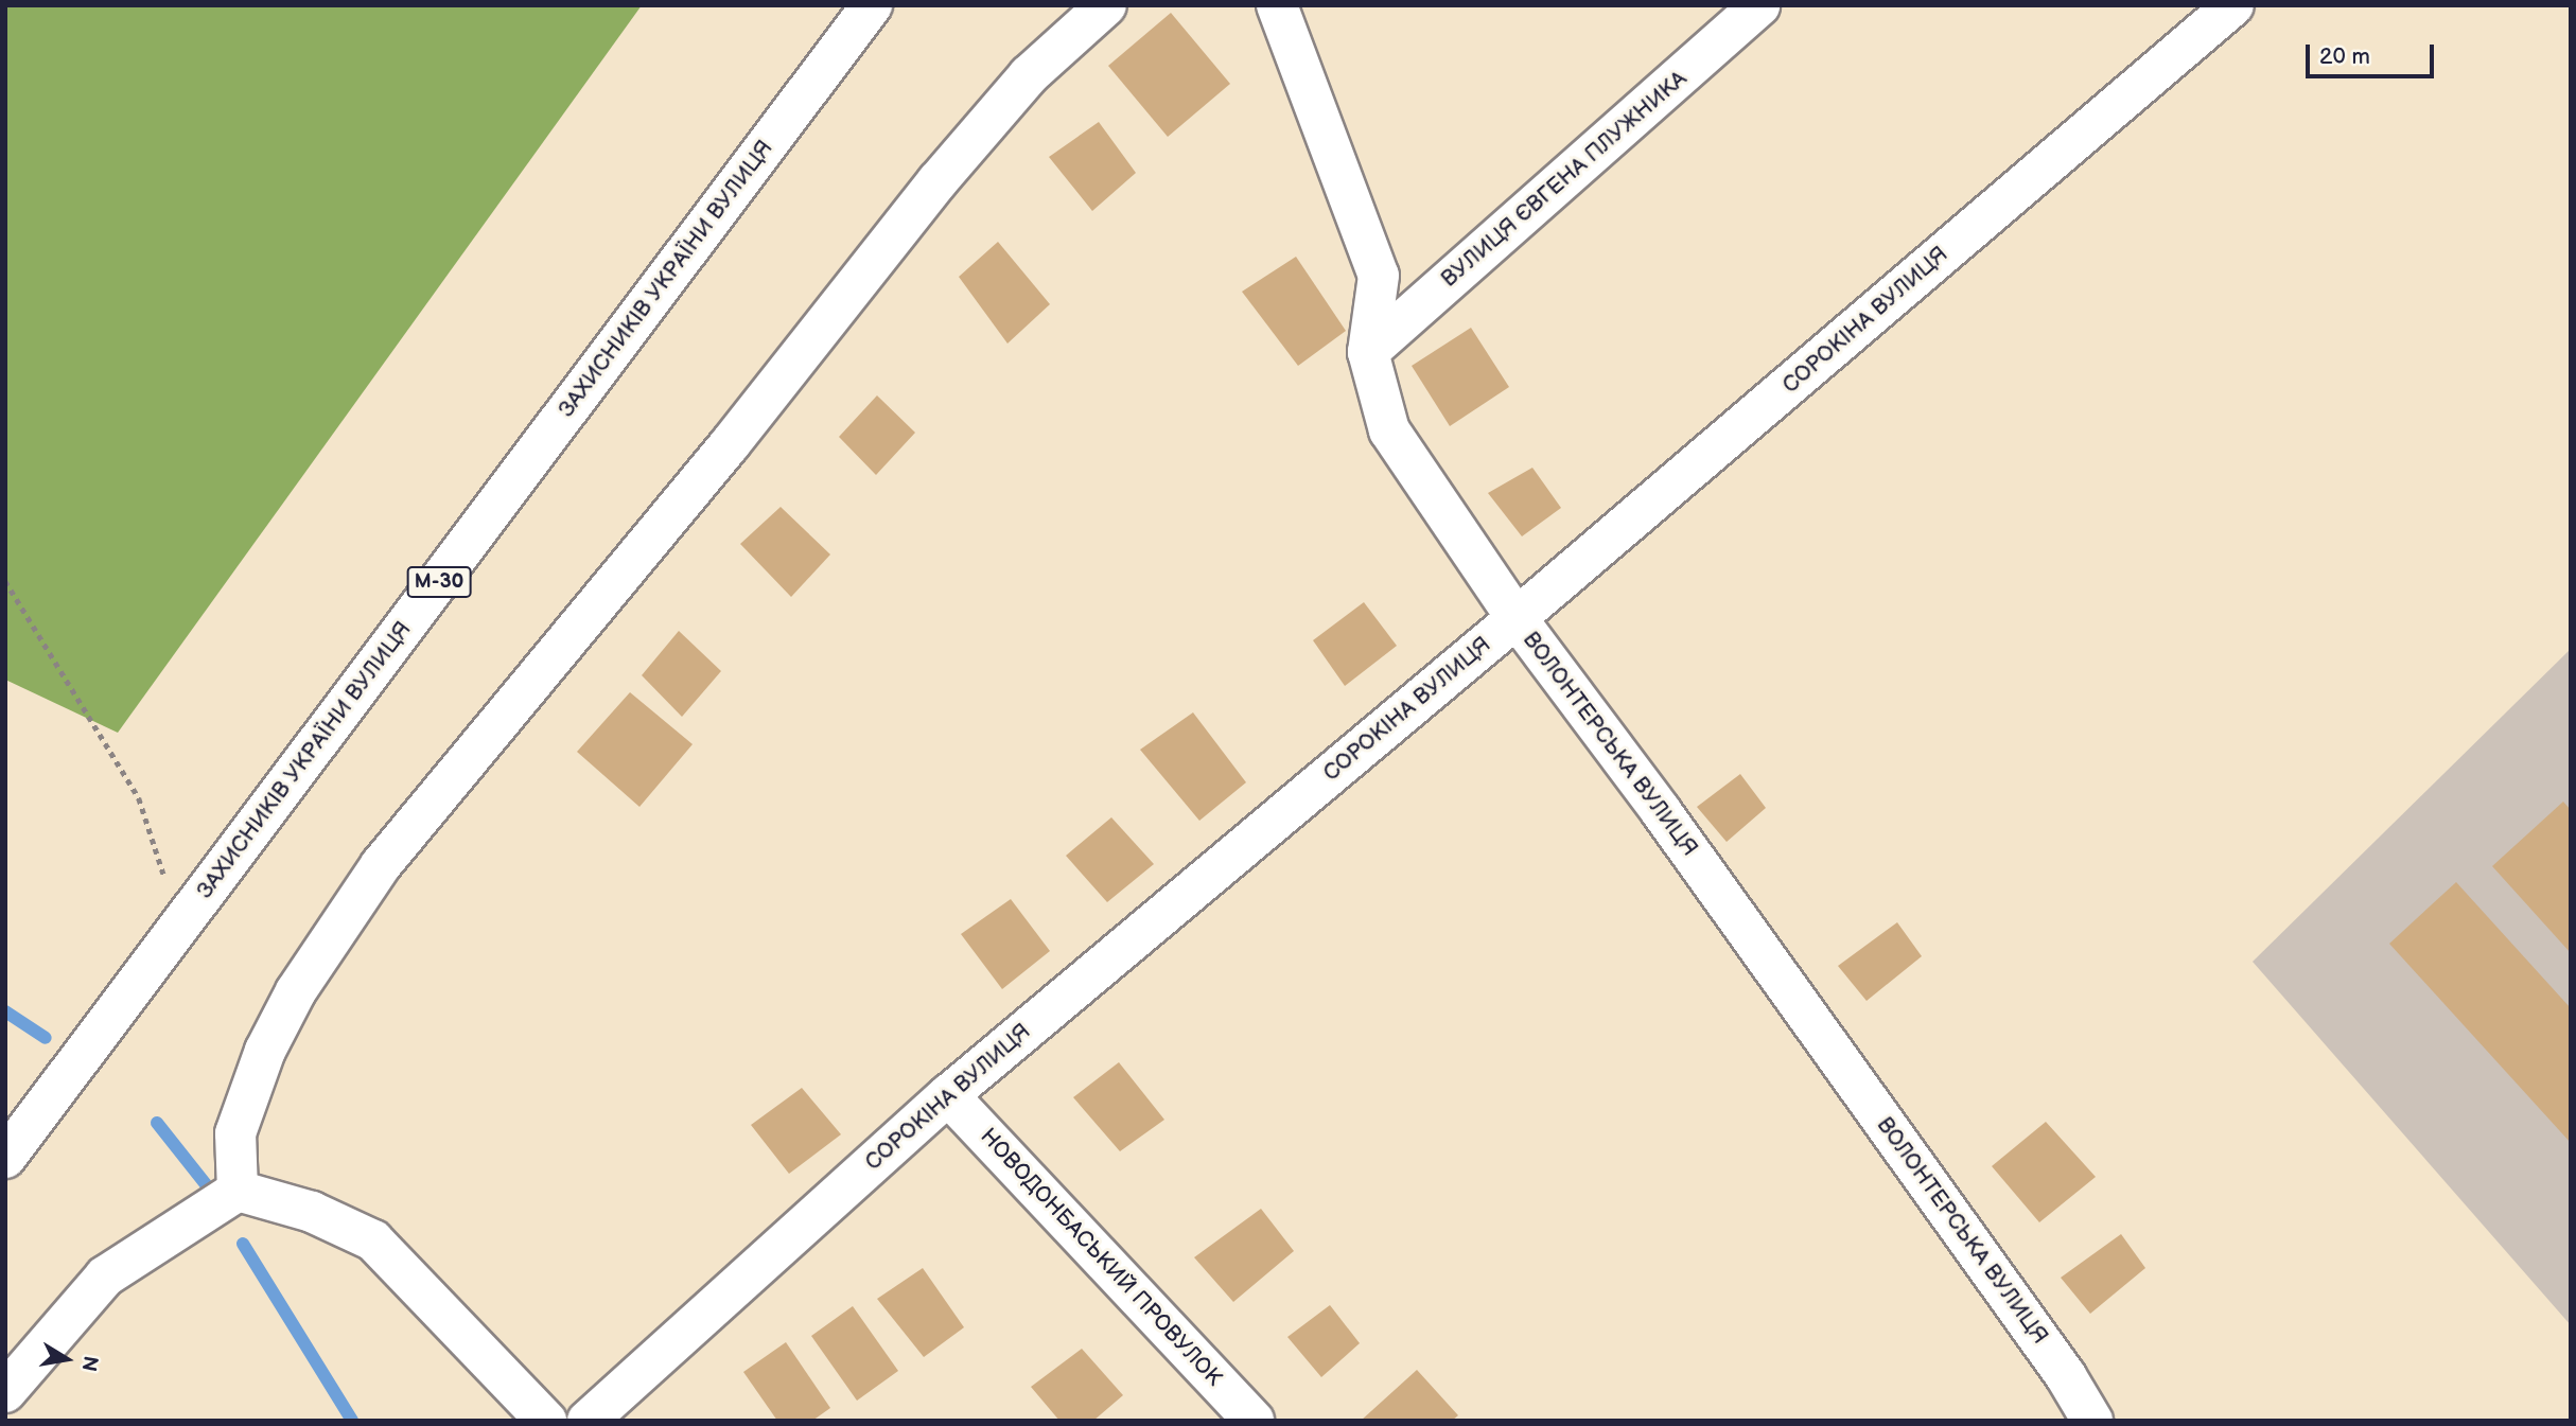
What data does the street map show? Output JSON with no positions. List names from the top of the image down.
{
  "streets": {
    "main road": [
      "ВУЛИЦЯ ЄВГЕНА ПЛУЖНИКА",
      "ЗАХИСНИКІВ УКРАЇНИ ВУЛИЦЯ",
      "СОРОКІНА ВУЛИЦЯ",
      "М-30",
      "ВОЛОНТЕРСЬКА ВУЛИЦЯ",
      "НОВОДОНБАСЬКИЙ ПРОВУЛОК"
    ]
  },
  "crossings": [
    ["ВУЛИЦЯ ЄВГЕНА ПЛУЖНИКА", "ВОЛОНТЕРСЬКА ВУЛИЦЯ"],
    ["СОРОКІНА ВУЛИЦЯ", "ВОЛОНТЕРСЬКА ВУЛИЦЯ"],
    ["СОРОКІНА ВУЛИЦЯ", "НОВОДОНБАСЬКИЙ ПРОВУЛОК"]
  ],
  "scale_bar": "20 m",
  "north": "right"
}
